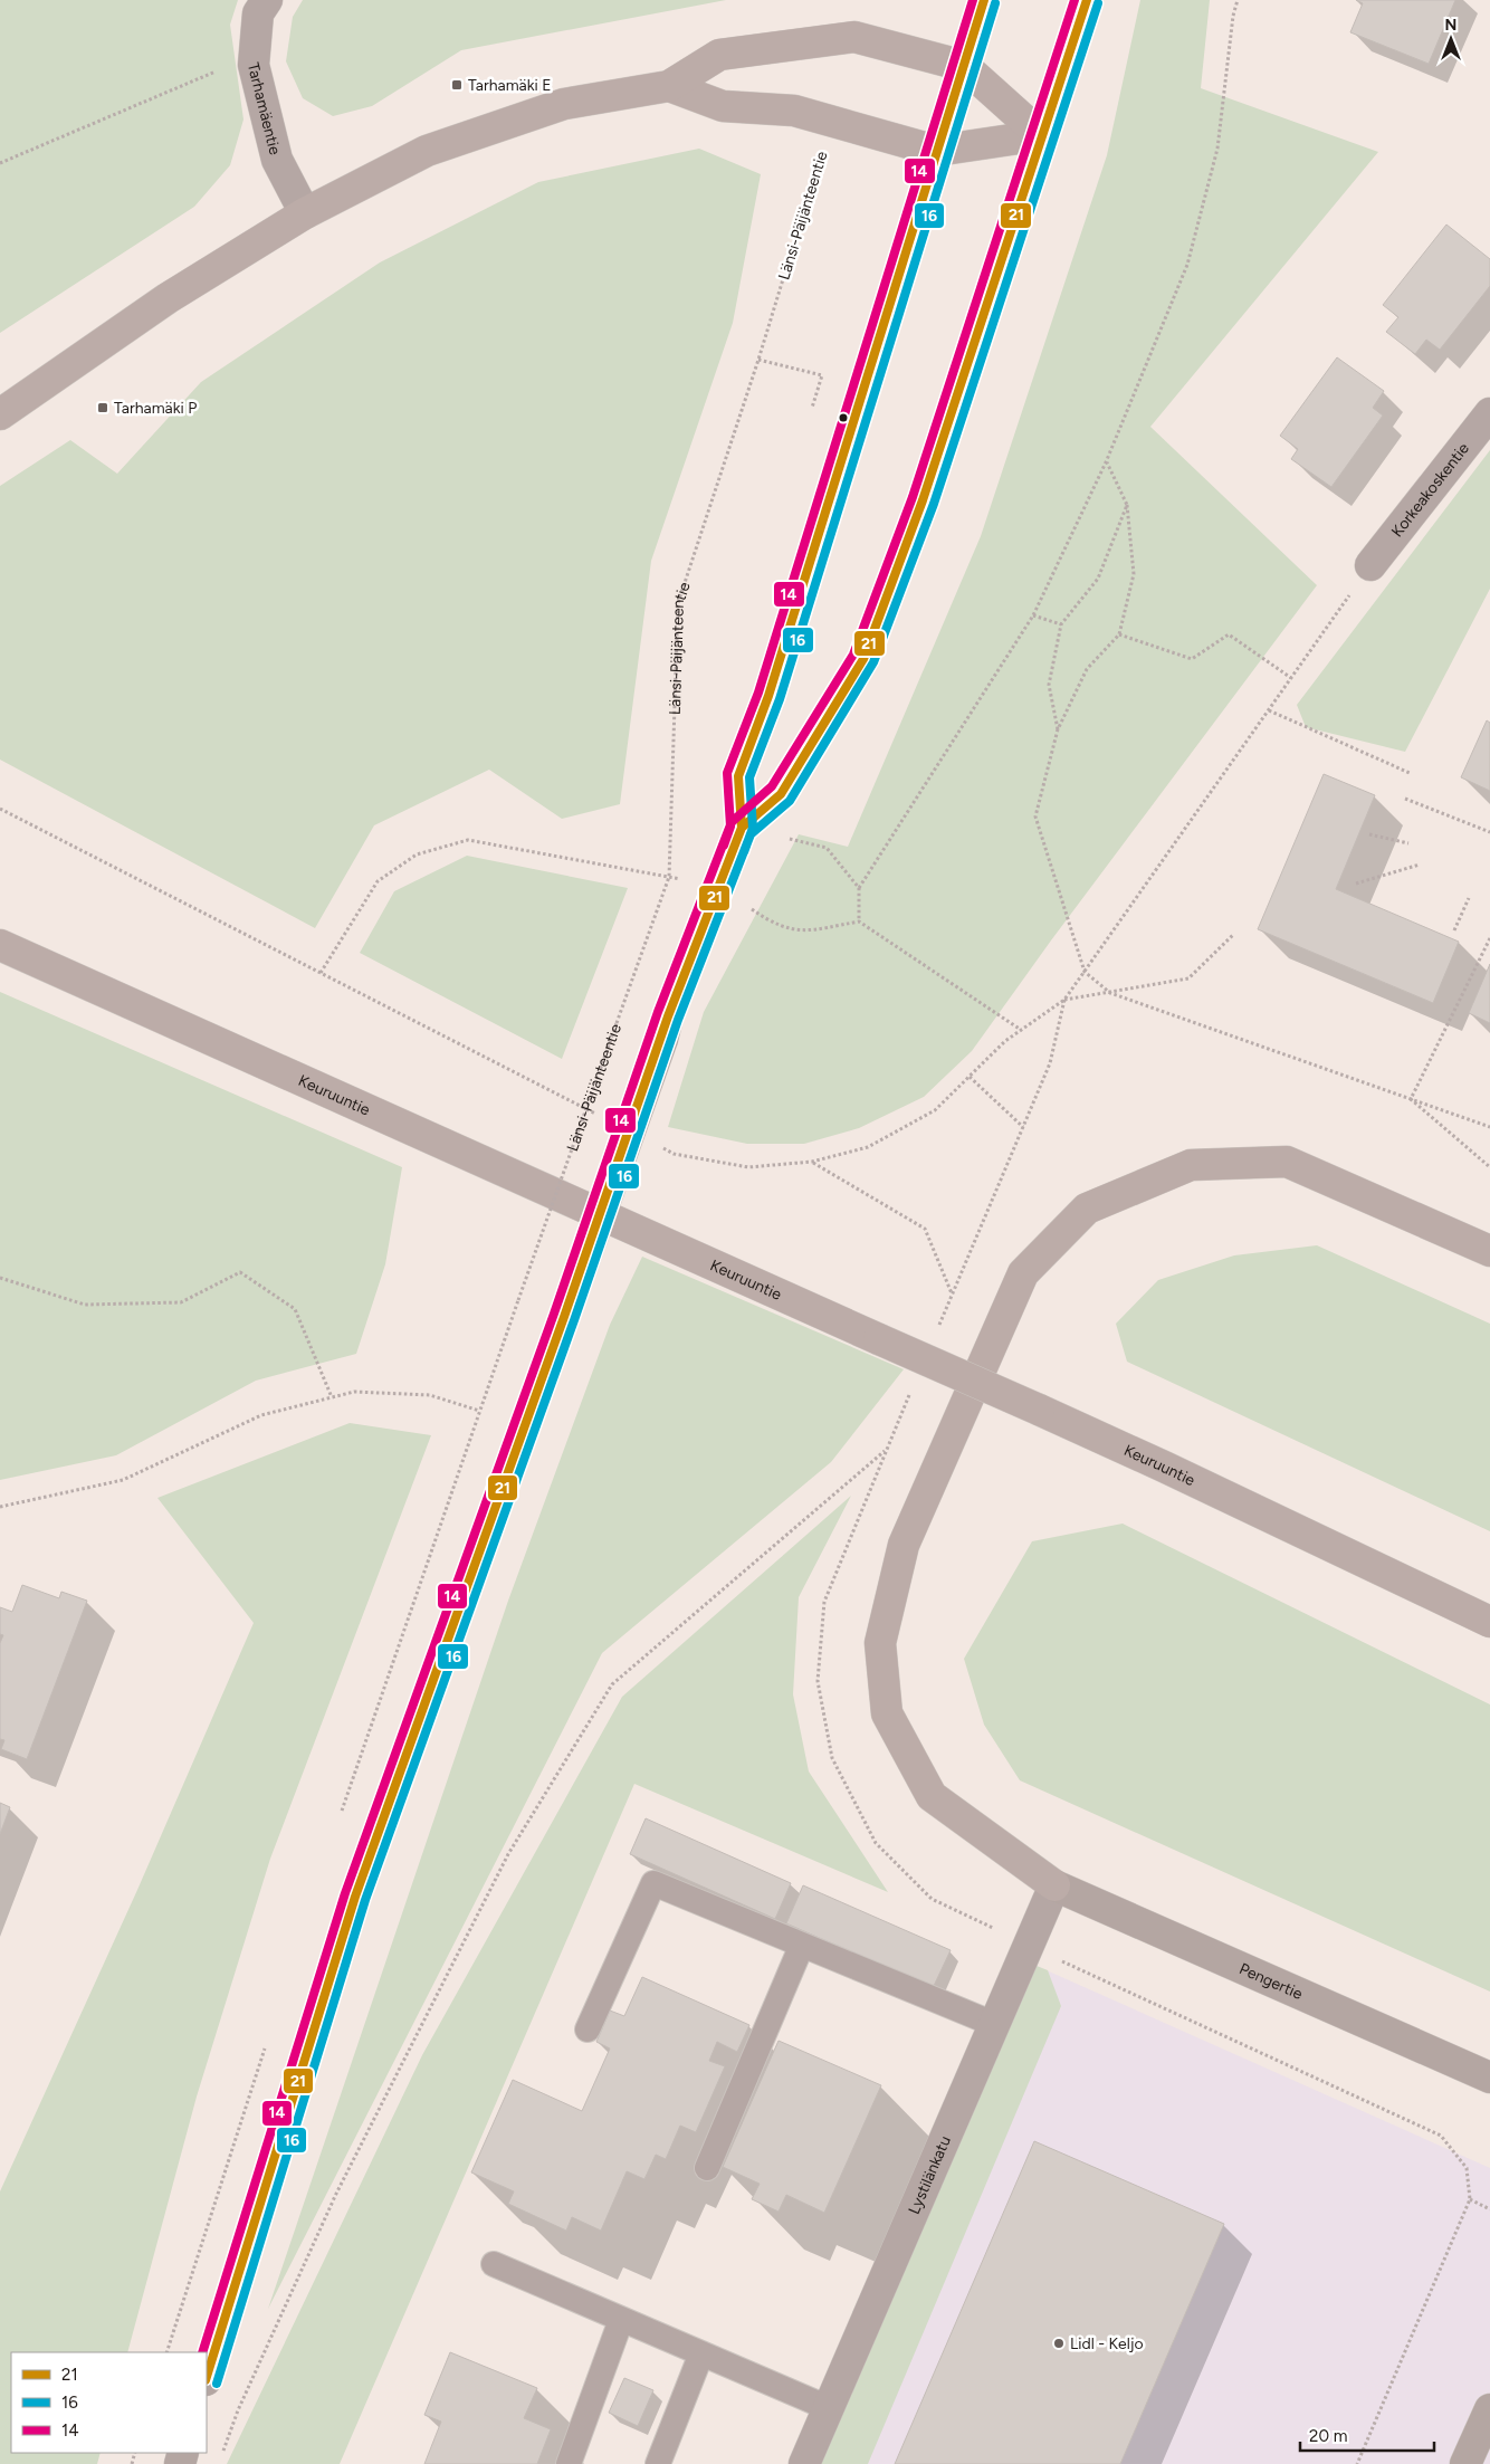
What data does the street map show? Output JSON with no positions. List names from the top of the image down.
{
  "streets": {
    "highway": ["Keuruuntie"],
    "main road": ["Pengertie"],
    "street": ["Tarhamäentie", "Korkeakoskentie", "Lystilänkatu"],
    "path": ["Länsi-Päijänteentie"]
  },
  "crossings": [
    ["Pengertie", "Lystilänkatu"]
  ],
  "places": {
    "transit": ["Tarhamäki E", "Tarhamäki P"],
    "other": ["Lidl - Keljo"]
  },
  "lines": ["transit line 21", "transit line 14", "transit line 16"],
  "legend": ["21", "16", "14"],
  "scale_bar": "20 m",
  "north": "top"
}
